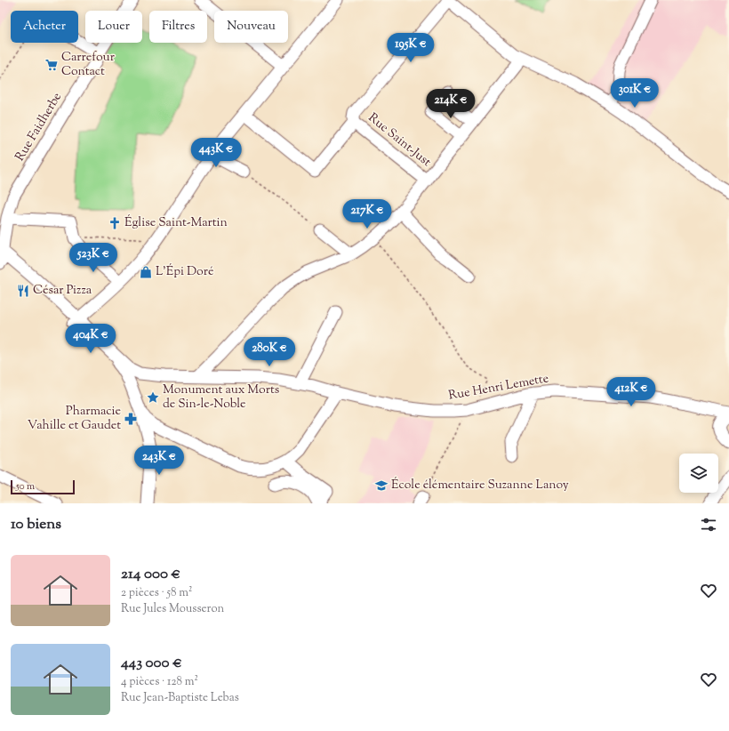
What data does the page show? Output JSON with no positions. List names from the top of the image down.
{
  "streets": {
    "street": ["Rue Faidherbe", "Rue Saint-Just", "Rue Henri Lemette"]
  },
  "places": {
    "supermarket": ["Carrefour Contact"],
    "church": ["Église Saint-Martin"],
    "shop": ["L'Épi Doré"],
    "restaurant": ["César Pizza"],
    "place": ["Monument aux Morts de Sin-le-Noble"],
    "pharmacy": ["Pharmacie Vahille et Gaudet"],
    "school or university": ["École élémentaire Suzanne Lanoy"]
  },
  "scale_bar": "50 m",
  "page": {
    "chip": [
      "Acheter",
      "Louer",
      "Filtres",
      "Nouveau"
    ],
    "price": [
      "195K €",
      "301K €",
      "214K €",
      "443K €",
      "217K €",
      "523K €",
      "404K €",
      "280K €",
      "412K €",
      "243K €"
    ],
    "scale": "50 m",
    "heading": "10 biens",
    "list": [
      {
        "name": "214 000 €",
        "note": "2 pièces · 58 m² · Rue Jules Mousseron"
      },
      {
        "name": "443 000 €",
        "note": "4 pièces · 128 m² · Rue Jean-Baptiste Lebas"
      }
    ]
  }
}
